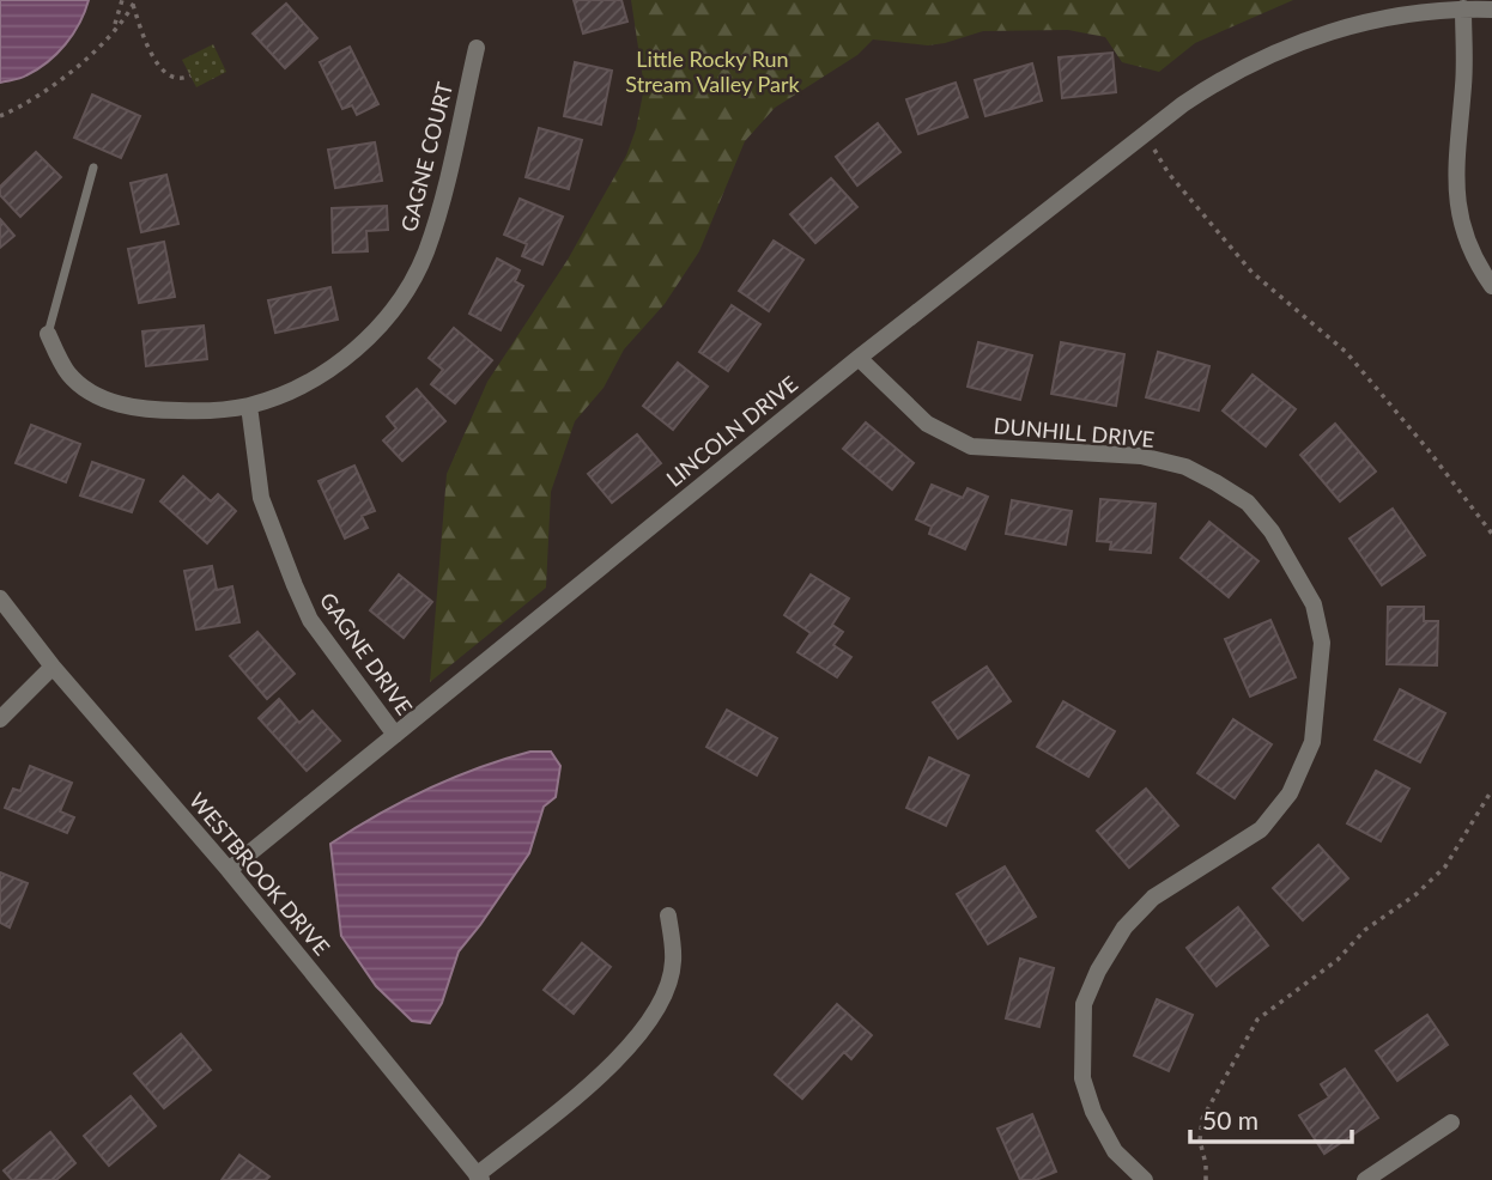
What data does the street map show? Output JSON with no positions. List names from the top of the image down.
{
  "streets": {
    "street": [
      "GAGNE COURT",
      "LINCOLN DRIVE",
      "DUNHILL DRIVE",
      "GAGNE DRIVE",
      "WESTBROOK DRIVE"
    ]
  },
  "crossings": [
    ["GAGNE COURT", "GAGNE DRIVE"],
    ["LINCOLN DRIVE", "DUNHILL DRIVE"],
    ["LINCOLN DRIVE", "GAGNE DRIVE"],
    ["LINCOLN DRIVE", "WESTBROOK DRIVE"]
  ],
  "parks": ["Little Rocky Run Stream Valley Park"],
  "scale_bar": "50 m"
}
